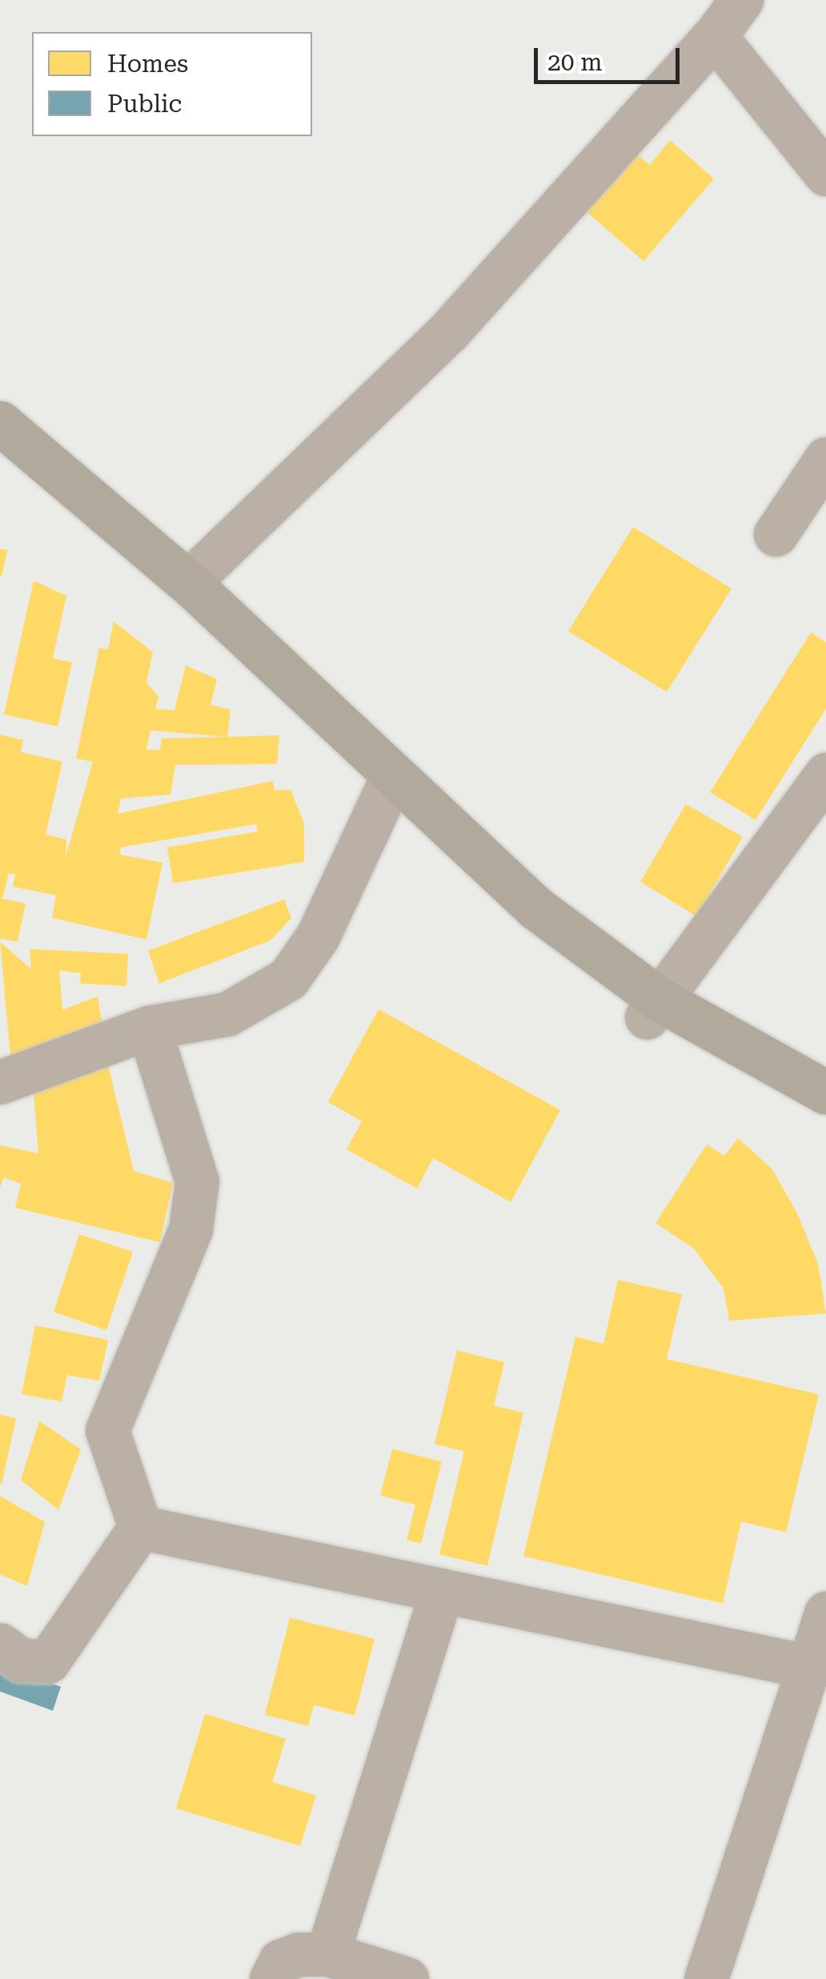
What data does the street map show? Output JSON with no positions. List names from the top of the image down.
{
  "legend": ["Homes", "Public"],
  "scale_bar": "20 m"
}
